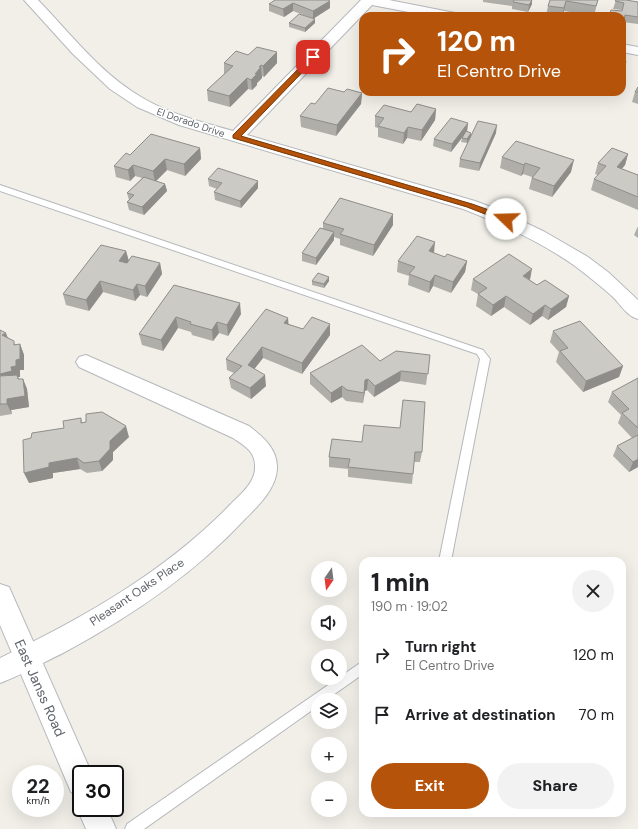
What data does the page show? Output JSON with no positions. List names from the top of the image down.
{
  "streets": {
    "main road": ["East Janss Road"],
    "street": ["El Dorado Drive", "Pleasant Oaks Place"]
  },
  "crossings": [
    ["Pleasant Oaks Place", "East Janss Road"]
  ],
  "north": "bottom",
  "page": {
    "turn": ["120 m", "El Centro Drive"],
    "heading": ["1 min", "190 m · 19:02"],
    "map_buttons": ["+", "−"],
    "list": [
      {
        "name": "Turn right",
        "note": "El Centro Drive",
        "value": "120 m"
      },
      {
        "name": "Arrive at destination",
        "value": "70 m"
      }
    ],
    "buttons": ["Exit", "Share"],
    "speed": "22 km/h",
    "limit": "30"
  }
}
